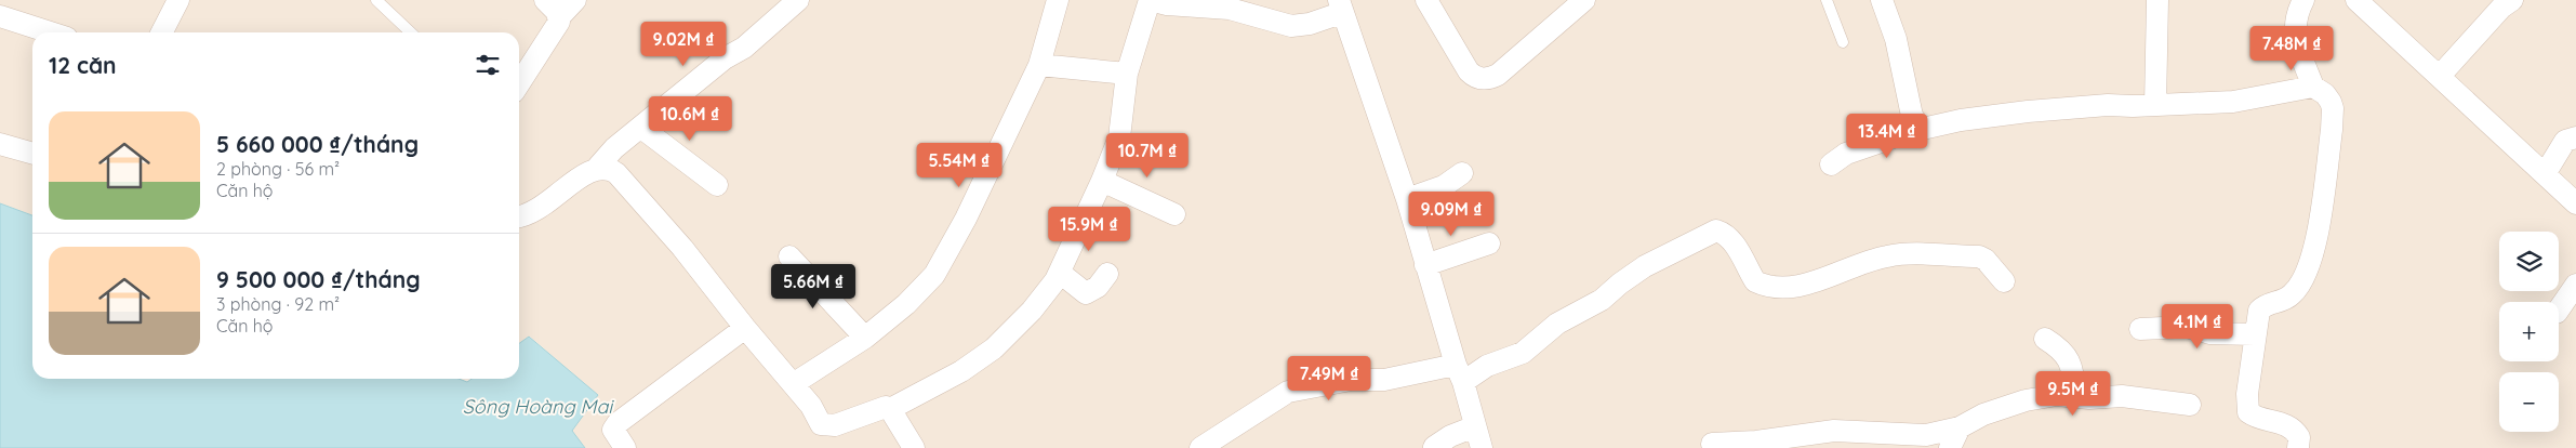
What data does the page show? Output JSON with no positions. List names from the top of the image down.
{
  "water": ["Sông Hoàng Mai"],
  "page": {
    "price": [
      "9.02M ₫",
      "7.48M ₫",
      "10.6M ₫",
      "13.4M ₫",
      "10.7M ₫",
      "5.54M ₫",
      "9.09M ₫",
      "15.9M ₫",
      "5.66M ₫",
      "4.1M ₫",
      "7.49M ₫",
      "9.5M ₫"
    ],
    "heading": "12 căn",
    "list": [
      {
        "name": "5 660 000 ₫/tháng",
        "note": "2 phòng · 56 m² · Căn hộ"
      },
      {
        "name": "9 500 000 ₫/tháng",
        "note": "3 phòng · 92 m² · Căn hộ"
      }
    ],
    "map_buttons": ["+", "−"]
  }
}
